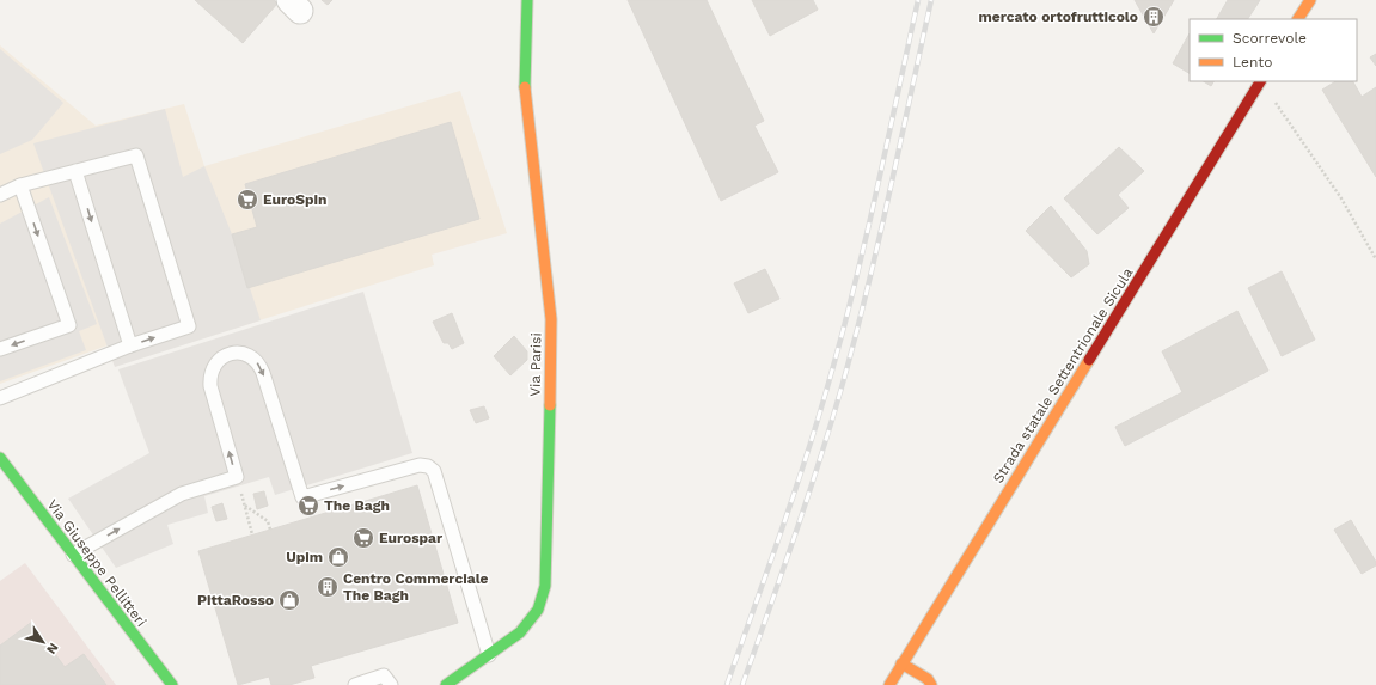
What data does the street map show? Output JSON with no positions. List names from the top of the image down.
{
  "streets": {
    "street": ["Via Parisi", "Strada statale Settentrionale Sicula", "Via Giuseppe Pellitteri"]
  },
  "places": {
    "building": ["mercato ortofrutticolo", "Centro Commerciale The Bagh"],
    "supermarket": ["EuroSpin", "The Bagh", "Eurospar"],
    "shop": ["Upim", "PittaRosso"]
  },
  "legend": ["Scorrevole", "Lento"],
  "north": "bottom right"
}
